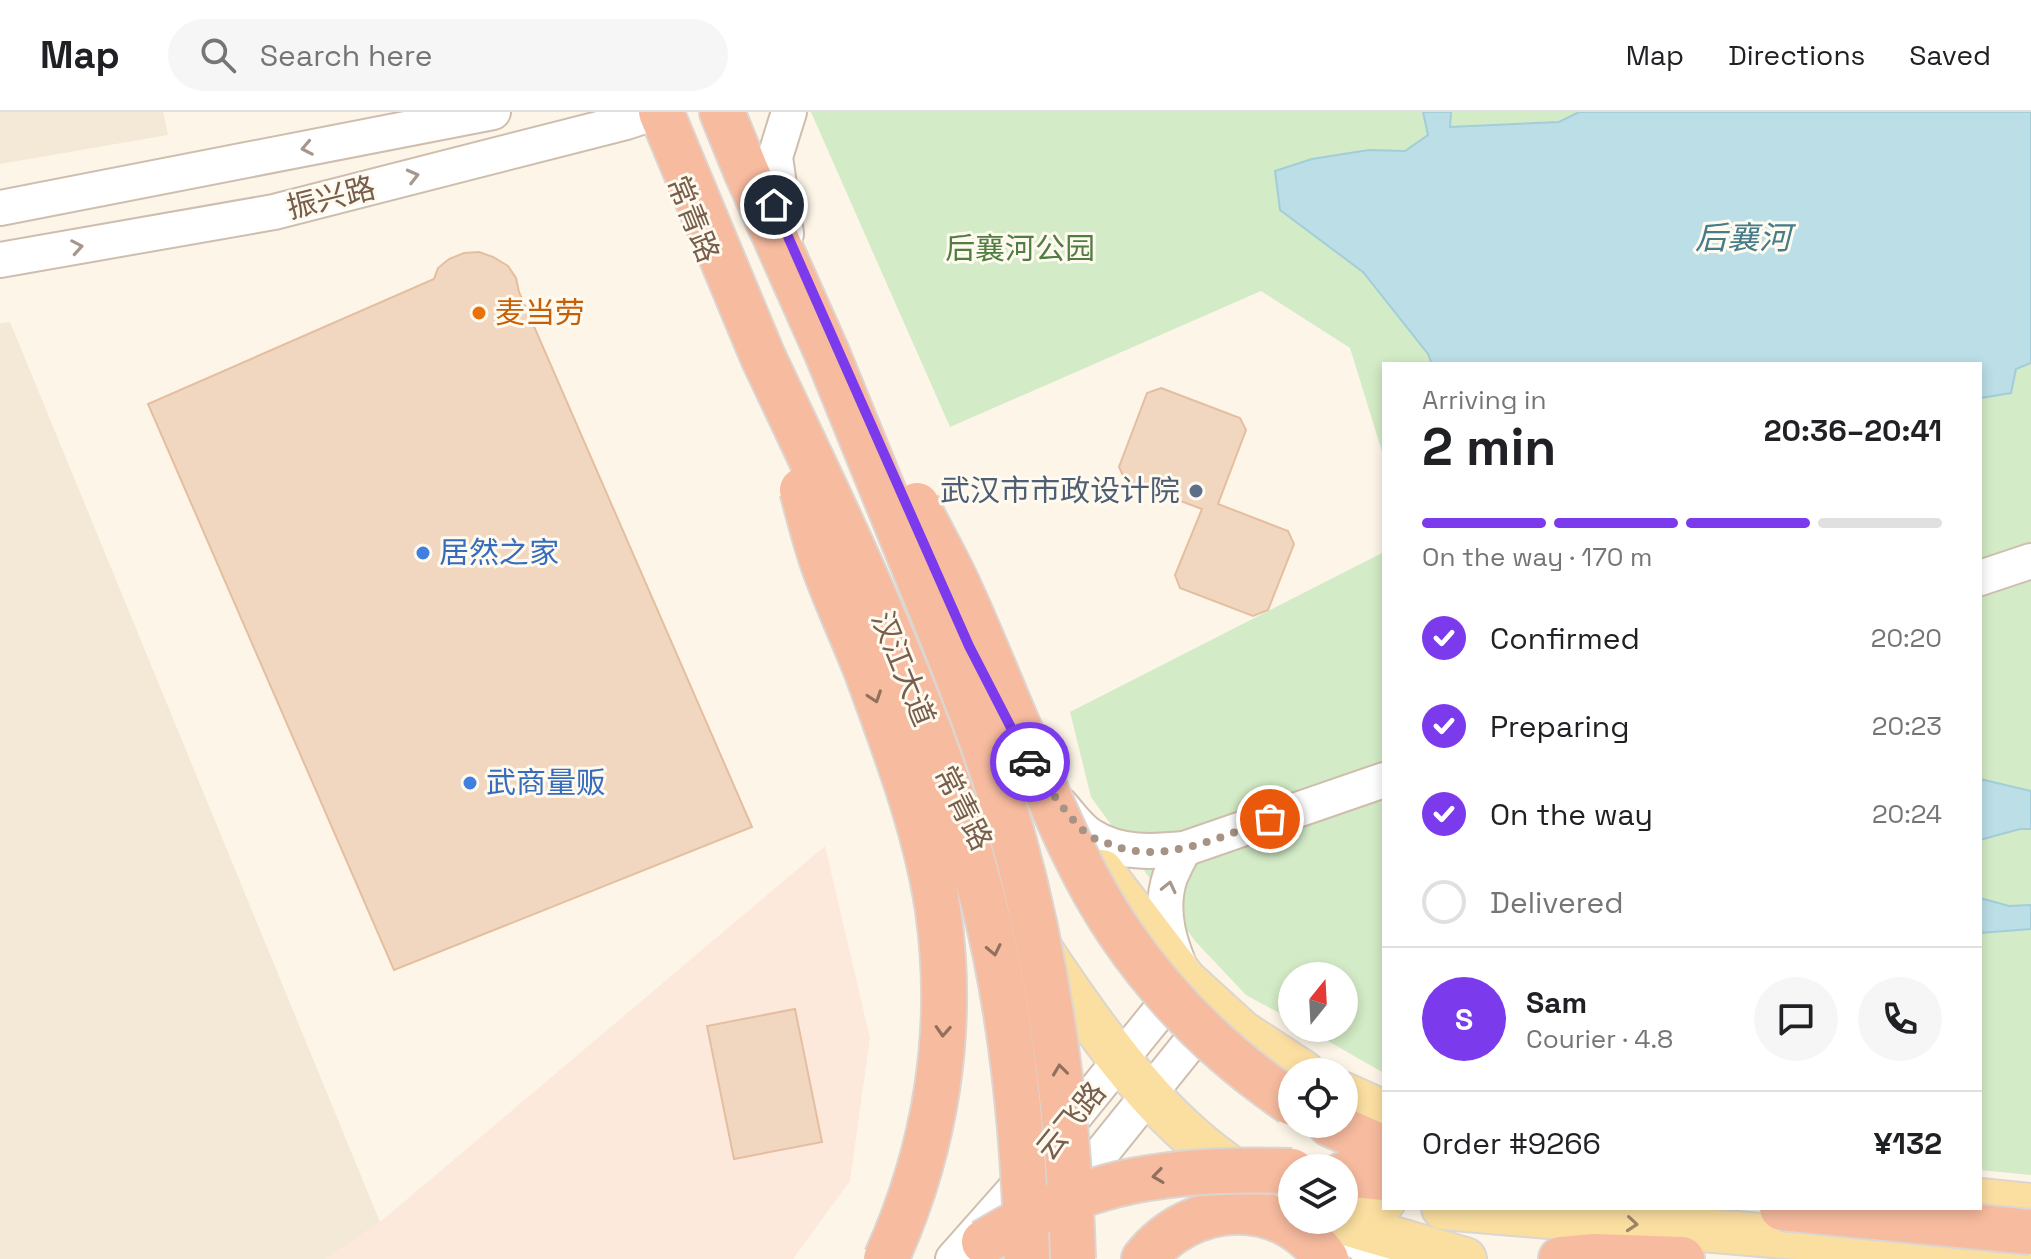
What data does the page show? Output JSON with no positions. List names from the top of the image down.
{
  "streets": {
    "highway": ["汉江大道"],
    "main road": ["常青路"],
    "street": ["振兴路", "云飞路"]
  },
  "crossings": [
    ["振兴路", "常青路"],
    ["振兴路", "汉江大道"],
    ["常青路", "汉江大道"],
    ["常青路", "云飞路"]
  ],
  "water": ["后襄河"],
  "parks": ["后襄河公园"],
  "places": [
    "麦当劳",
    "武汉市市政设计院",
    "居然之家",
    "武商量贩"
  ],
  "north": "top",
  "page": {
    "header": "Map",
    "search": "Search here",
    "nav": ["Map", "Directions", "Saved"],
    "heading": ["2 min", "Arriving in", "20:36–20:41"],
    "panel": [
      "Sam",
      "Courier · 4.8",
      "Order #9266",
      "¥132"
    ],
    "bar": "On the way · 170 m",
    "list": [
      ["Confirmed", "20:20"],
      ["Preparing", "20:23"],
      ["On the way", "20:24"],
      "Delivered"
    ],
    "round": "S"
  }
}
